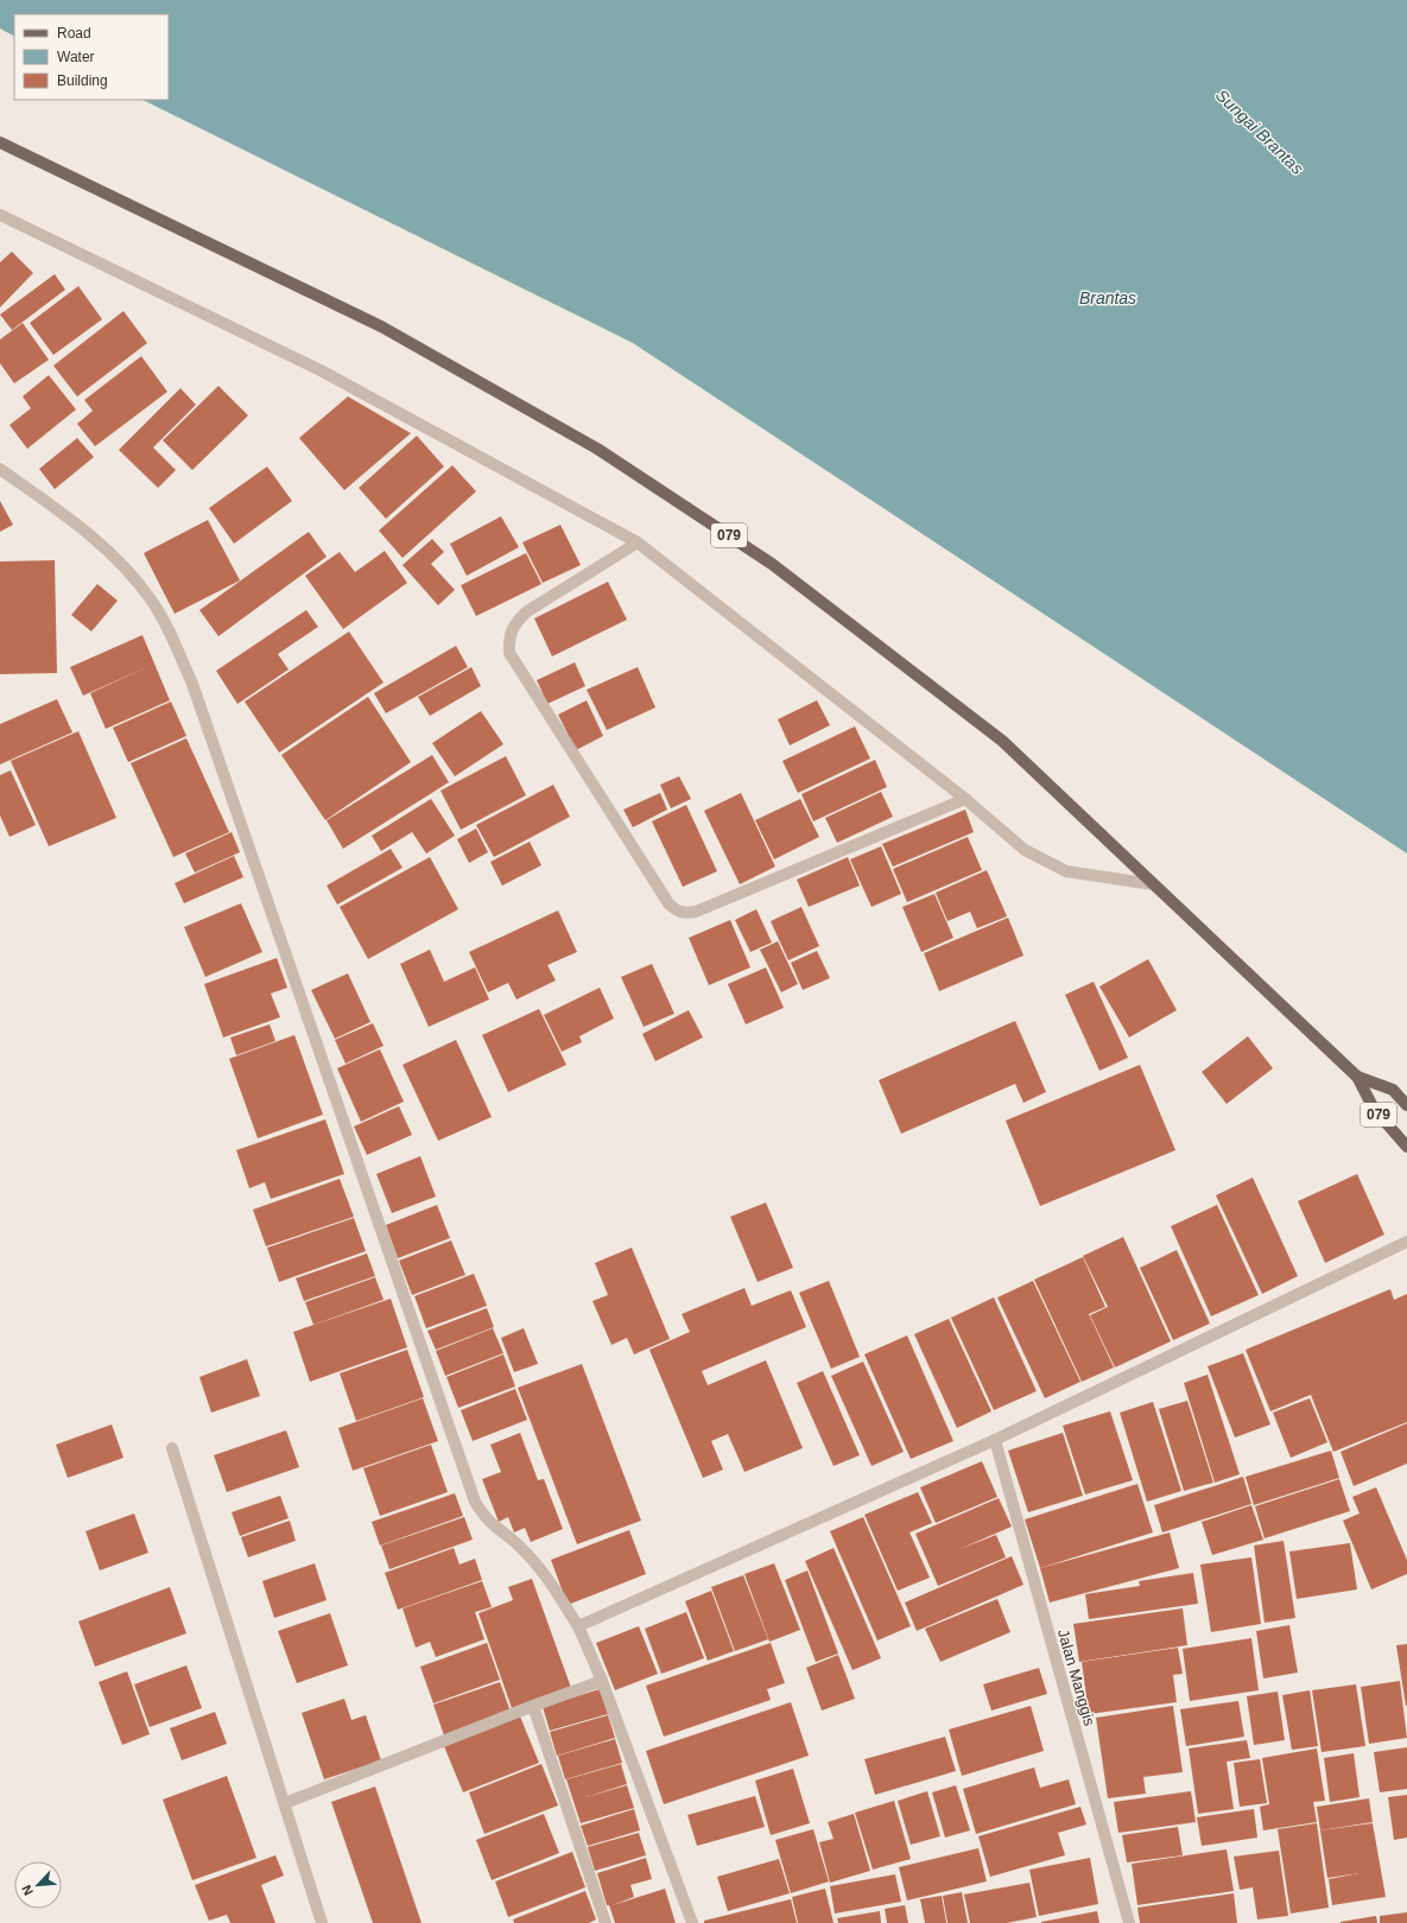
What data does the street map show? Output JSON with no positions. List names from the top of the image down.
{
  "streets": {
    "main road": ["079"],
    "street": ["Jalan Manggis"]
  },
  "water": ["Sungai Brantas", "Brantas"],
  "legend": ["Road", "Water", "Building"],
  "north": "bottom left"
}
